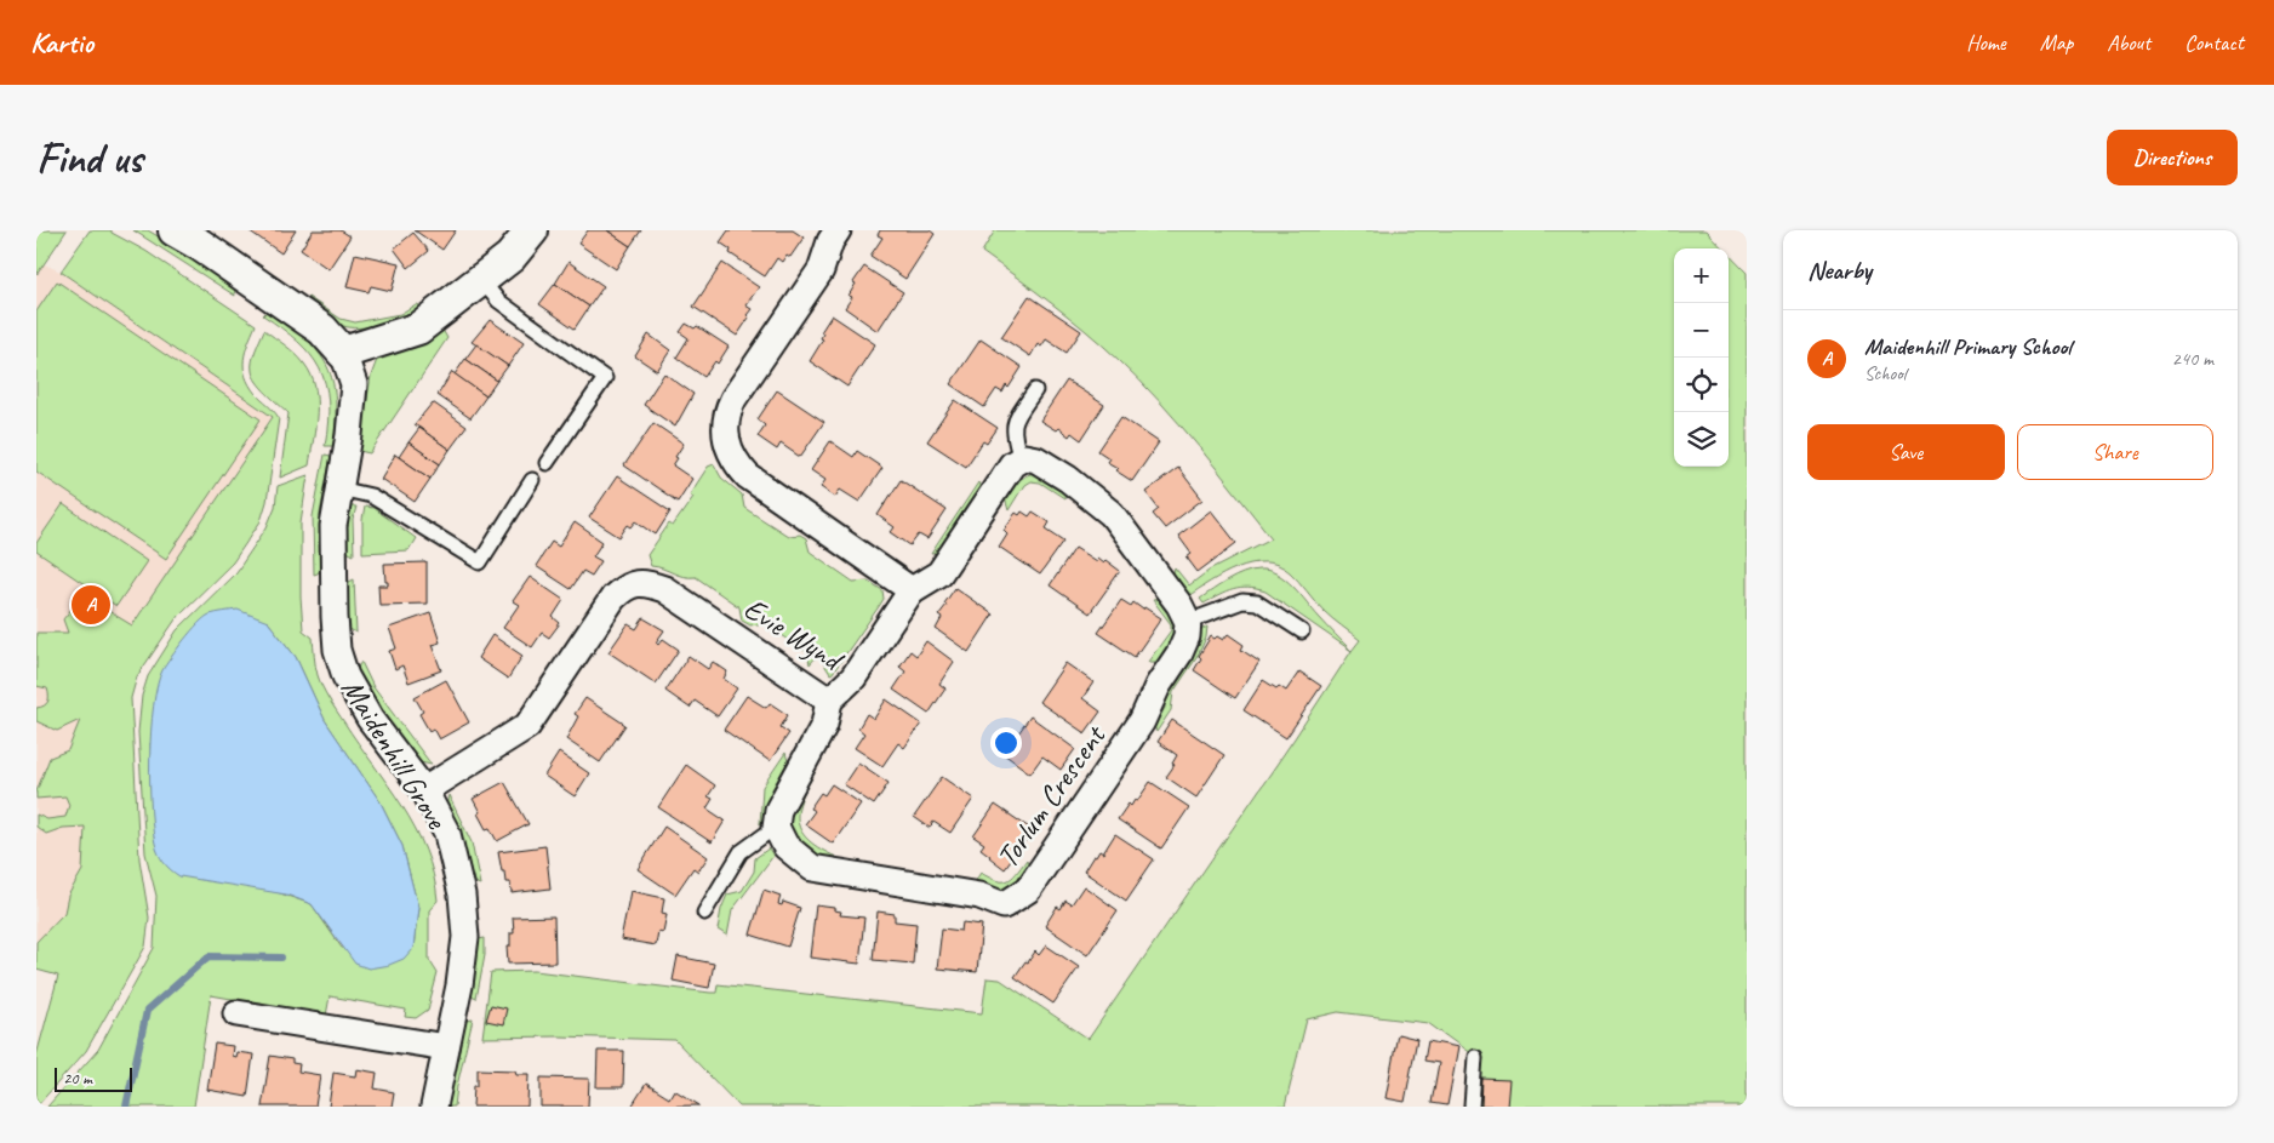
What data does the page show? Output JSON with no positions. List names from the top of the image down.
{
  "streets": {
    "street": ["Evie Wynd", "Maidenhill Grove", "Torlum Crescent"]
  },
  "crossings": [
    ["Evie Wynd", "Maidenhill Grove"]
  ],
  "scale_bar": "20 m",
  "page": {
    "header": "Kartio",
    "nav": [
      "Home",
      "Map",
      "About",
      "Contact"
    ],
    "buttons": [
      "Directions",
      ["Save", "Share"]
    ],
    "title": "Find us",
    "heading": "Nearby",
    "map_buttons": ["+", "−"],
    "list": [
      {
        "mark": "A",
        "name": "Maidenhill Primary School",
        "note": "School",
        "value": "240 m"
      }
    ],
    "pins": "A",
    "scale": "20 m"
  }
}
